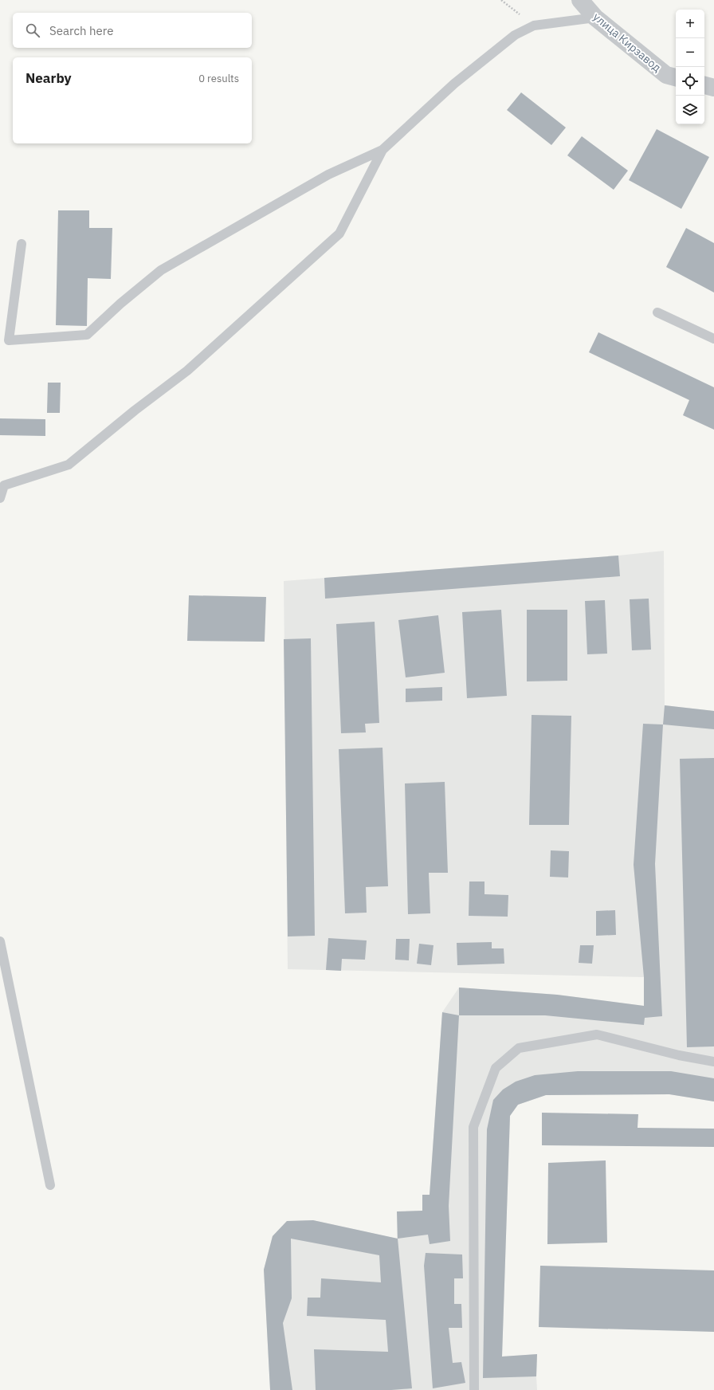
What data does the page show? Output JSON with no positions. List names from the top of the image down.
{
  "streets": {
    "street": ["улица Кирзавод"]
  },
  "page": {
    "map_buttons": ["+", "−"],
    "search": "Search here",
    "heading": ["Nearby", "0 results"]
  }
}
